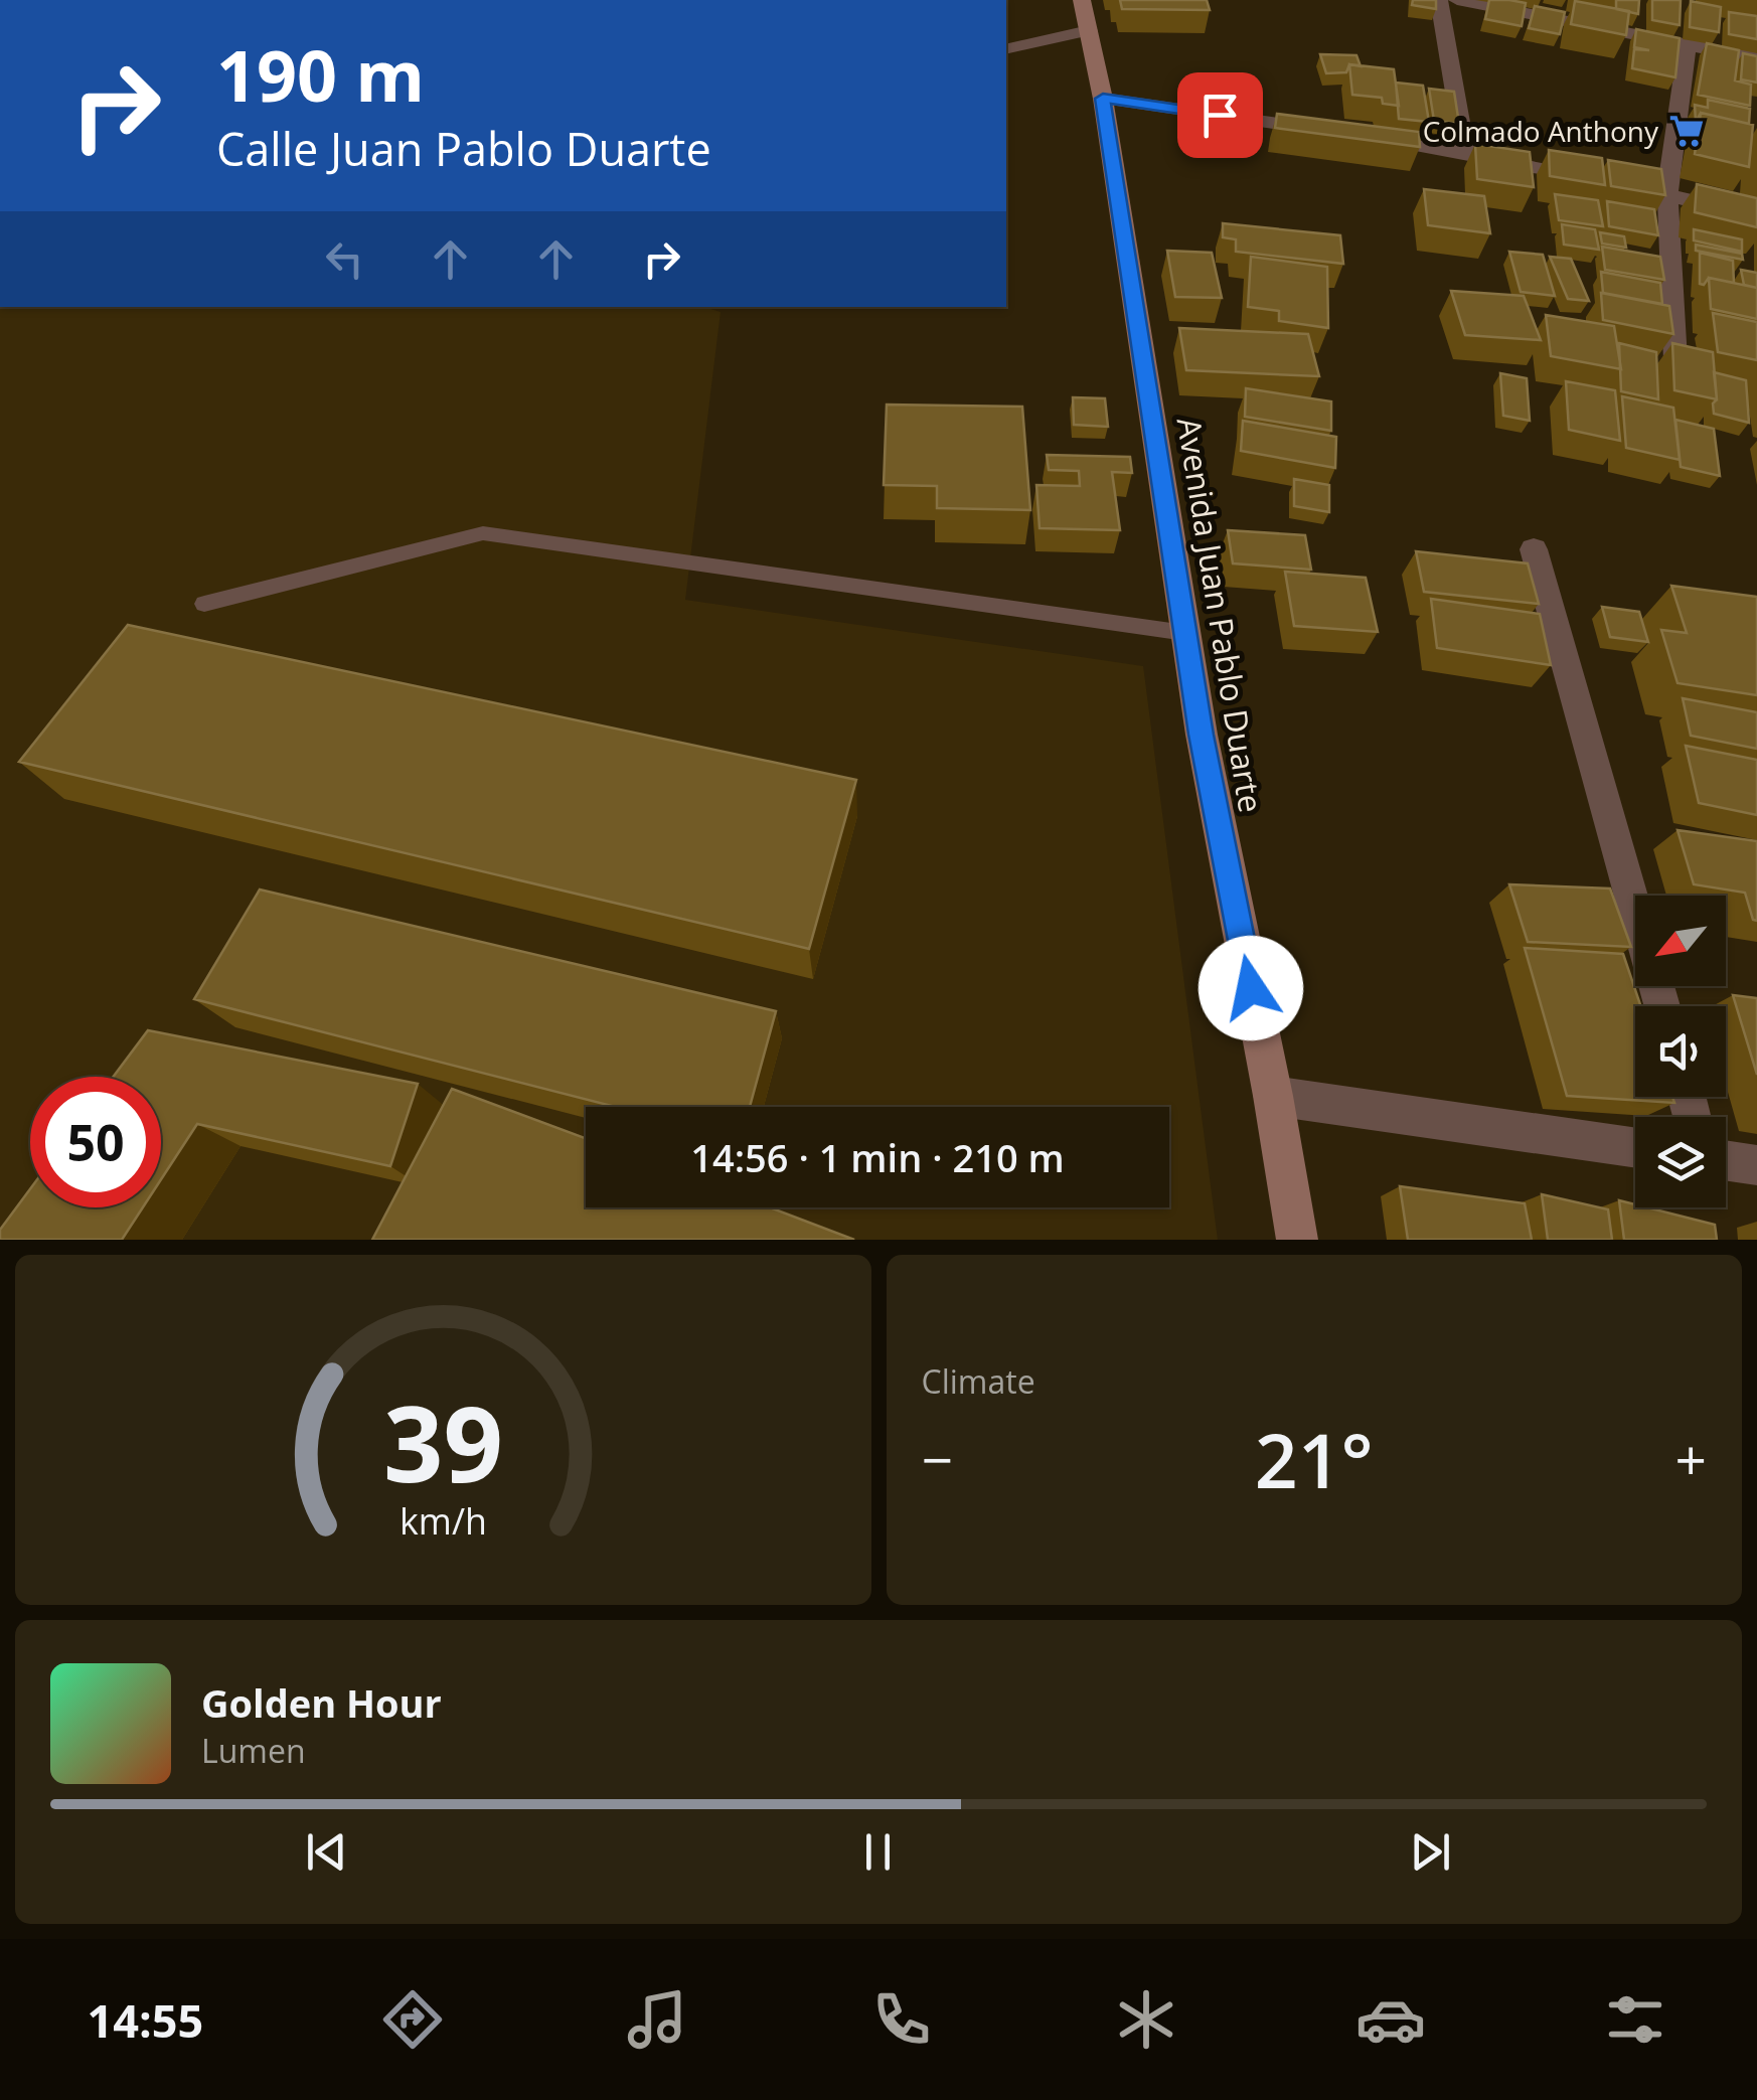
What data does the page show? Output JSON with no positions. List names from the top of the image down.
{
  "streets": {
    "main road": ["Avenida Juan Pablo Duarte"]
  },
  "places": {
    "supermarket": ["Colmado Anthony"]
  },
  "north": "bottom left",
  "page": {
    "turn": ["190 m", "Calle Juan Pablo Duarte"],
    "limit": "50",
    "trip": "14:56 · 1 min · 210 m",
    "tile": "Climate",
    "heat": ["−", "21°", "+"],
    "song": ["Golden Hour", "Lumen"],
    "tabs": "14:55",
    "gauge": ["39", "km/h"]
  }
}
